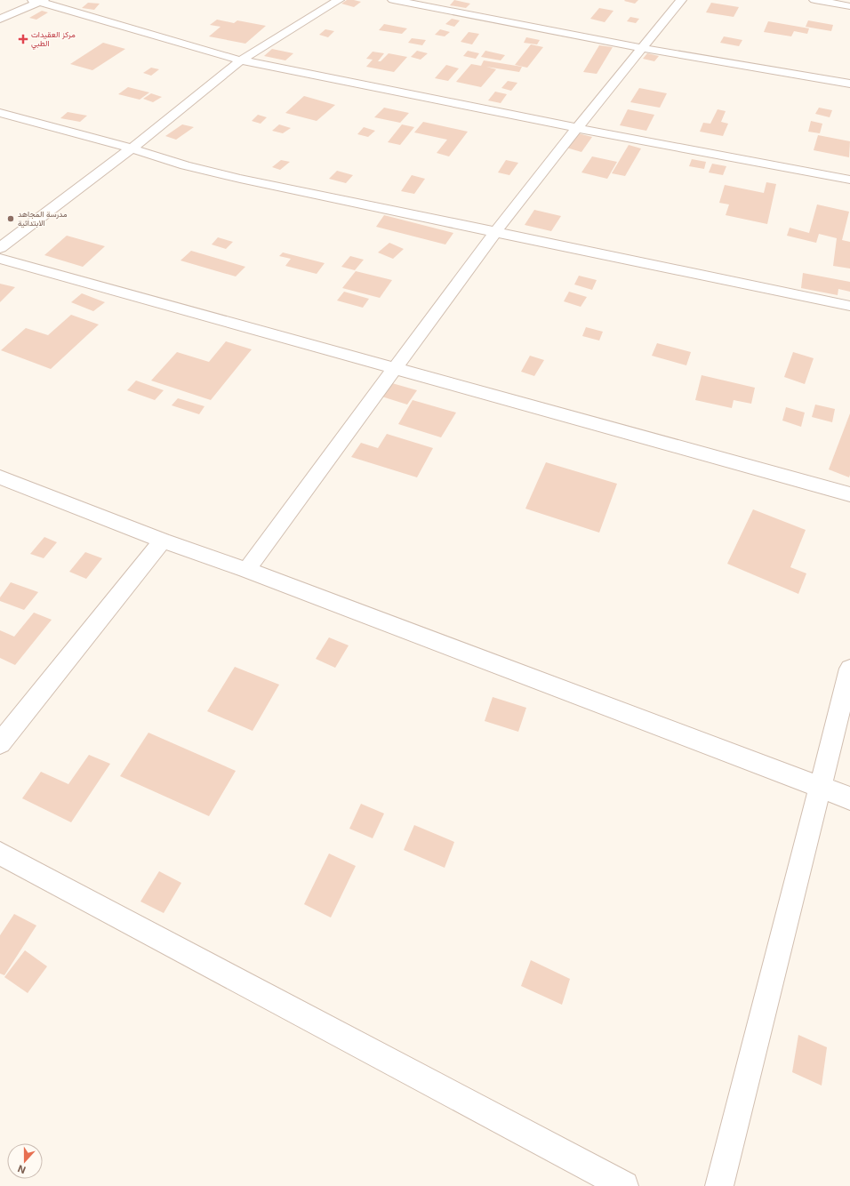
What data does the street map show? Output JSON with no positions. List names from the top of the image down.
{
  "places": {
    "health": ["مركز العقيدات الطبي"],
    "other": ["مدرسة المجاهد الابتدائية"]
  },
  "north": "bottom"
}
